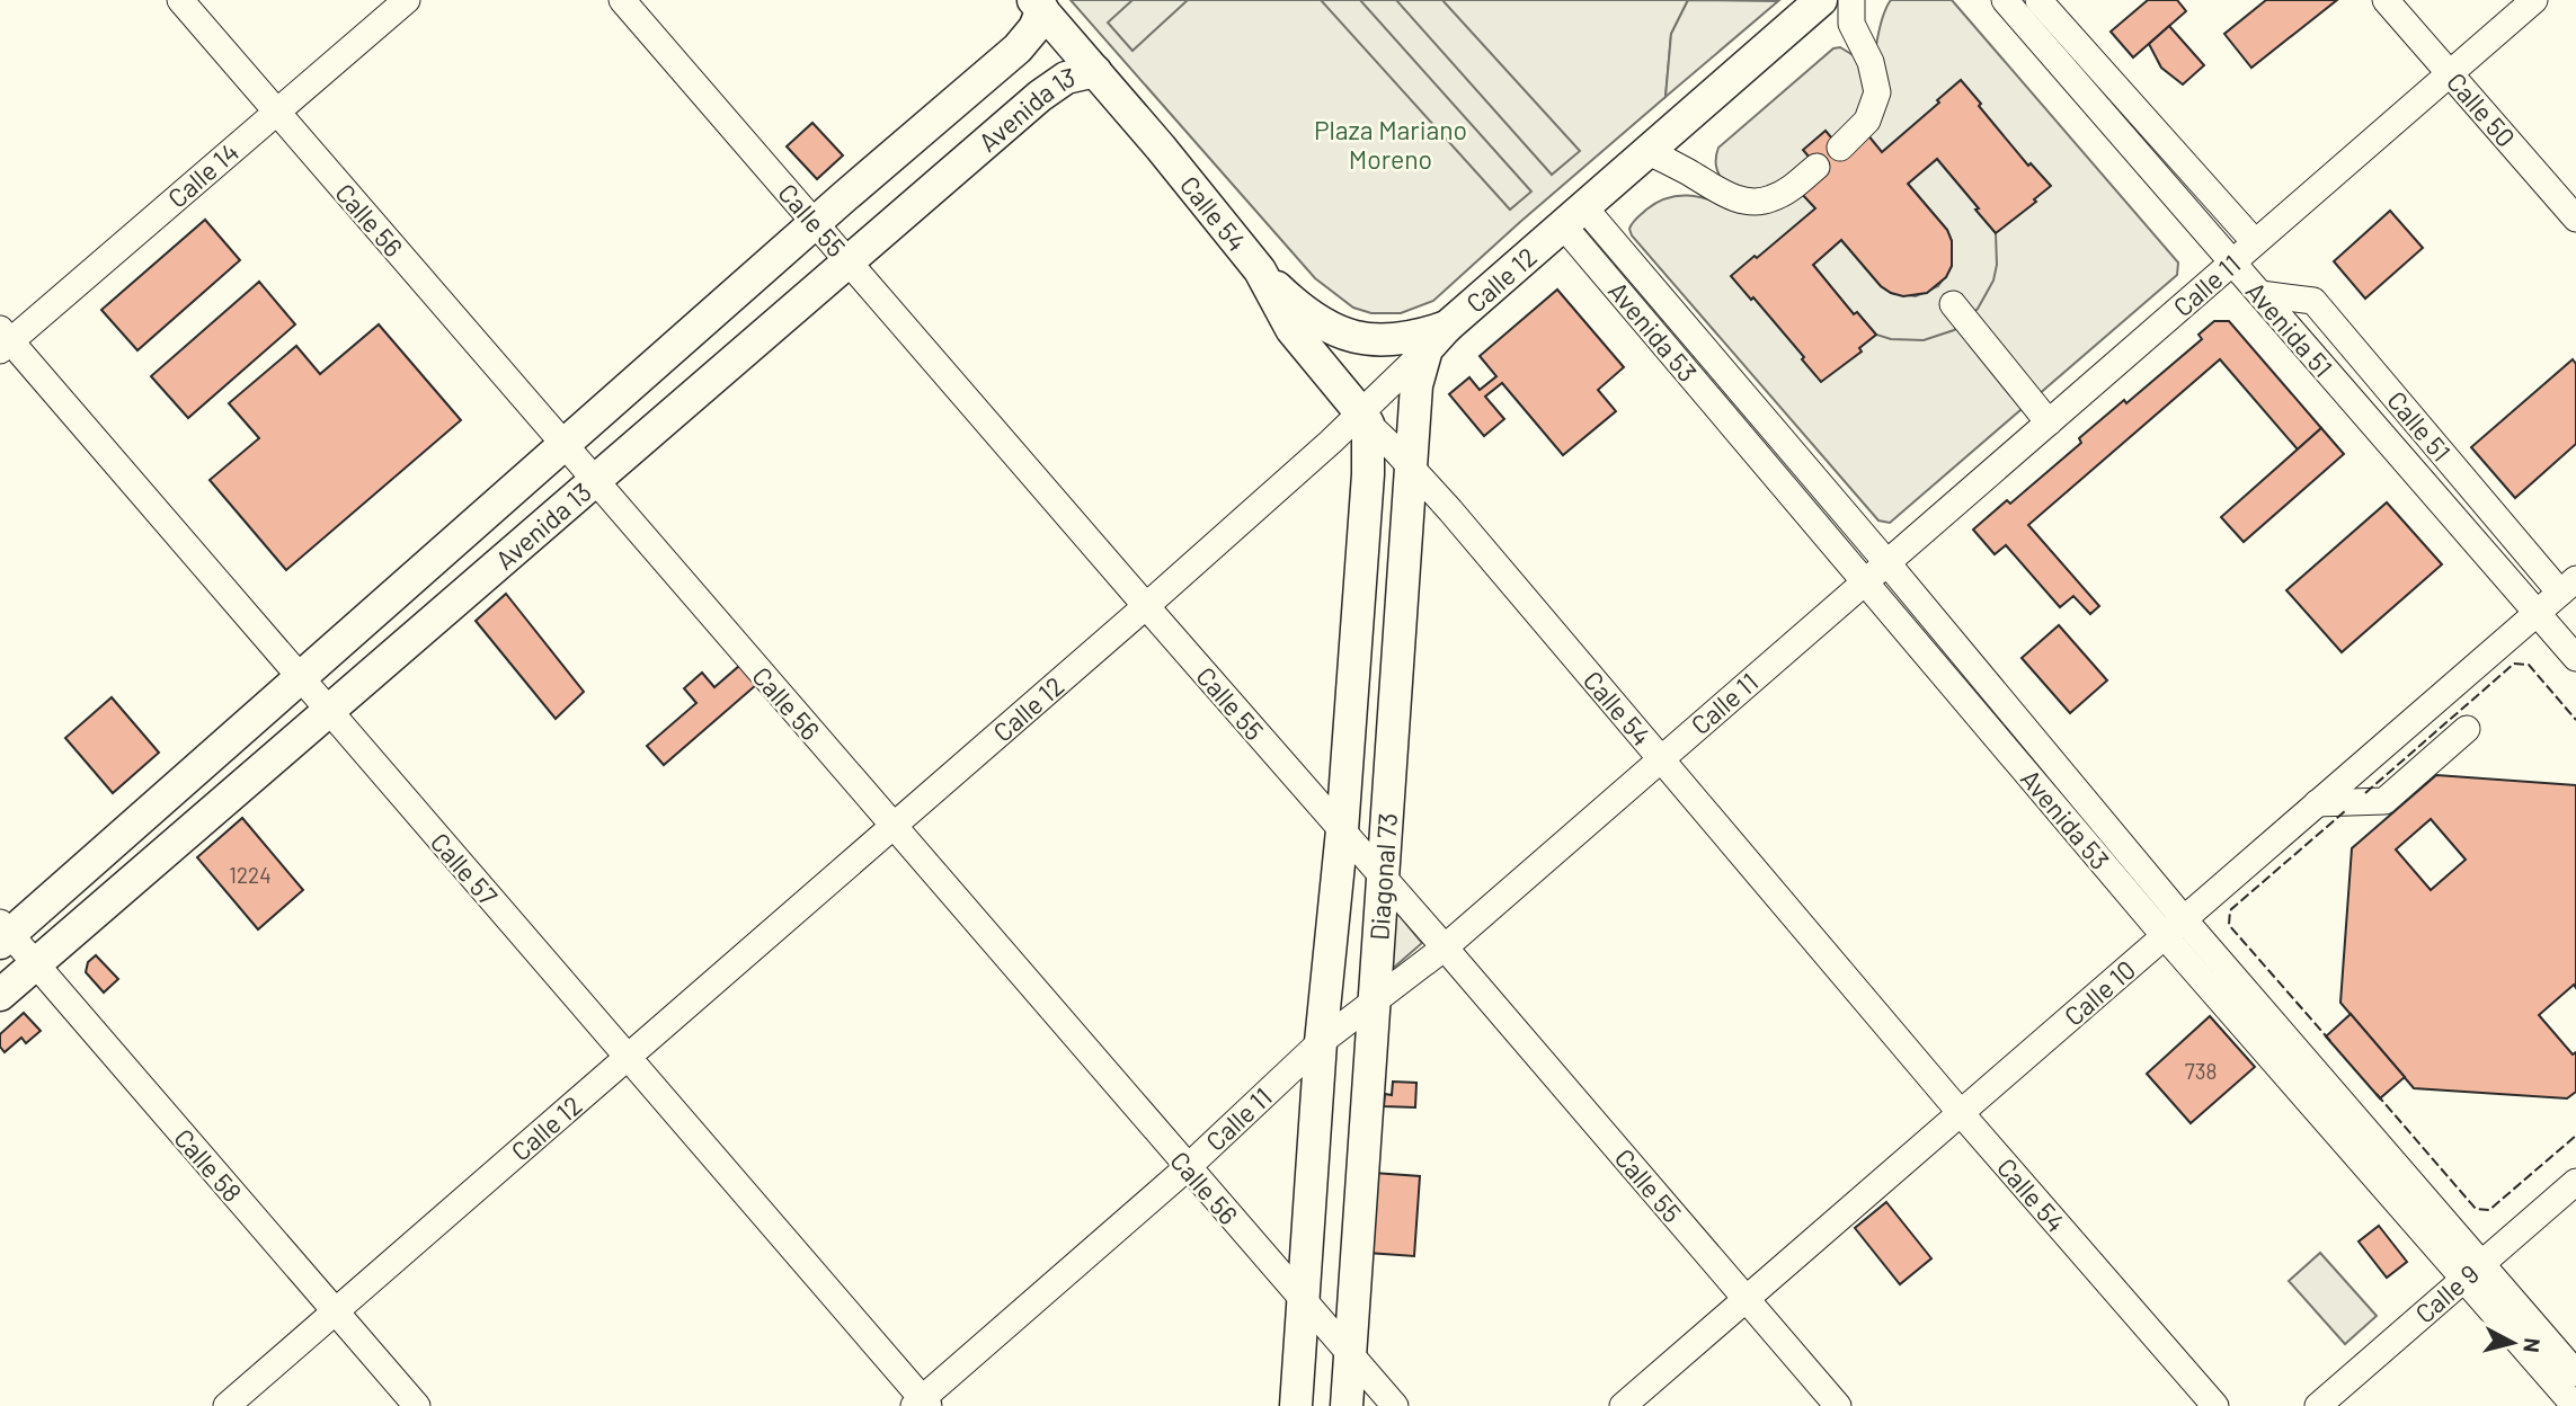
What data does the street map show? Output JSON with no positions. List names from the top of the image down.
{
  "streets": {
    "main road": [
      "Avenida 13",
      "Calle 54",
      "Calle 12",
      "Diagonal 73"
    ],
    "street": [
      "Calle 50",
      "Calle 14",
      "Calle 56",
      "Calle 55",
      "Calle 11",
      "Avenida 51",
      "Avenida 53",
      "Calle 51",
      "Calle 57",
      "Calle 10",
      "Calle 58",
      "Calle 9"
    ]
  },
  "crossings": [
    ["Calle 50", "Calle 11"],
    ["Avenida 13", "Calle 54"],
    ["Avenida 13", "Calle 56"],
    ["Avenida 13", "Calle 55"],
    ["Avenida 13", "Calle 57"],
    ["Avenida 13", "Calle 58"],
    ["Calle 14", "Calle 56"],
    ["Calle 14", "Calle 57"],
    ["Calle 54", "Calle 12"],
    ["Calle 54", "Calle 11"],
    ["Calle 54", "Diagonal 73"],
    ["Calle 54", "Calle 10"],
    ["Calle 56", "Calle 12"],
    ["Calle 56", "Calle 11"],
    ["Calle 56", "Diagonal 73"],
    ["Calle 55", "Calle 12"],
    ["Calle 55", "Calle 11"],
    ["Calle 55", "Diagonal 73"],
    ["Calle 55", "Calle 10"],
    ["Calle 12", "Avenida 53"],
    ["Calle 12", "Calle 57"],
    ["Calle 12", "Diagonal 73"],
    ["Calle 12", "Calle 58"],
    ["Calle 11", "Avenida 51"],
    ["Calle 11", "Avenida 53"],
    ["Calle 11", "Calle 57"],
    ["Calle 11", "Diagonal 73"],
    ["Avenida 51", "Calle 51"],
    ["Avenida 51", "Calle 10"],
    ["Avenida 53", "Calle 10"],
    ["Avenida 53", "Calle 9"],
    ["Calle 51", "Calle 10"]
  ],
  "parks": ["Plaza Mariano Moreno"],
  "house_numbers": ["1224", "738"],
  "north": "right"
}
